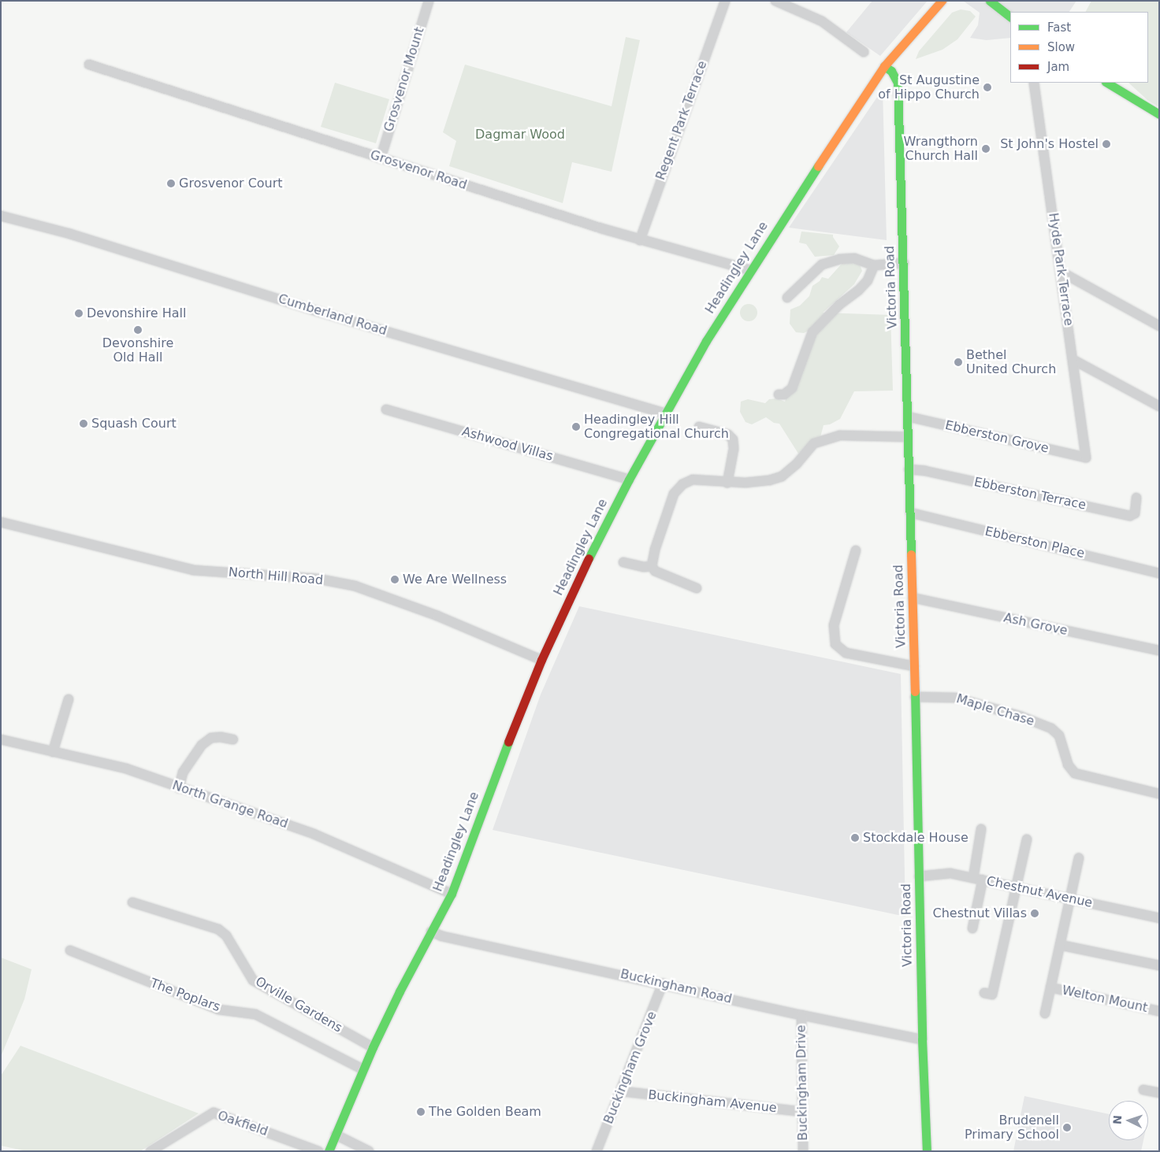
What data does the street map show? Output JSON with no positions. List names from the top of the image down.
{
  "streets": {
    "main road": ["Headingley Lane", "Victoria Road"],
    "street": [
      "Grosvenor Mount",
      "Regent Park Terrace",
      "Grosvenor Road",
      "Hyde Park Terrace",
      "Cumberland Road",
      "Ebberston Grove",
      "Ashwood Villas",
      "Ebberston Terrace",
      "Ebberston Place",
      "North Hill Road",
      "Ash Grove",
      "Maple Chase",
      "North Grange Road",
      "Chestnut Avenue",
      "Buckingham Road",
      "The Poplars",
      "Welton Mount",
      "Orville Gardens",
      "Buckingham Grove",
      "Buckingham Drive",
      "Buckingham Avenue",
      "Oakfield"
    ]
  },
  "crossings": [
    ["Grosvenor Mount", "Grosvenor Road"],
    ["Regent Park Terrace", "Grosvenor Road"],
    ["Grosvenor Road", "Headingley Lane"],
    ["Headingley Lane", "Victoria Road"],
    ["Headingley Lane", "Cumberland Road"],
    ["Headingley Lane", "Ashwood Villas"],
    ["Headingley Lane", "North Hill Road"],
    ["Headingley Lane", "North Grange Road"],
    ["Headingley Lane", "Buckingham Road"],
    ["Headingley Lane", "The Poplars"],
    ["Headingley Lane", "Orville Gardens"],
    ["Hyde Park Terrace", "Ebberston Grove"],
    ["Victoria Road", "Ebberston Grove"],
    ["Victoria Road", "Ebberston Terrace"],
    ["Victoria Road", "Ebberston Place"],
    ["Victoria Road", "Ash Grove"],
    ["Victoria Road", "Maple Chase"],
    ["Victoria Road", "Chestnut Avenue"],
    ["Victoria Road", "Buckingham Road"],
    ["Buckingham Road", "Buckingham Grove"],
    ["Buckingham Road", "Buckingham Drive"],
    ["Buckingham Grove", "Buckingham Avenue"],
    ["Buckingham Drive", "Buckingham Avenue"]
  ],
  "parks": ["Dagmar Wood"],
  "places": [
    "St Augustine of Hippo Church",
    "St John's Hostel",
    "Wrangthorn Church Hall",
    "Grosvenor Court",
    "Devonshire Hall",
    "Devonshire Old Hall",
    "Bethel United Church",
    "Squash Court",
    "Headingley Hill Congregational Church",
    "We Are Wellness",
    "Stockdale House",
    "Chestnut Villas",
    "The Golden Beam",
    "Brudenell Primary School"
  ],
  "legend": ["Fast", "Slow", "Jam"],
  "north": "left"
}
